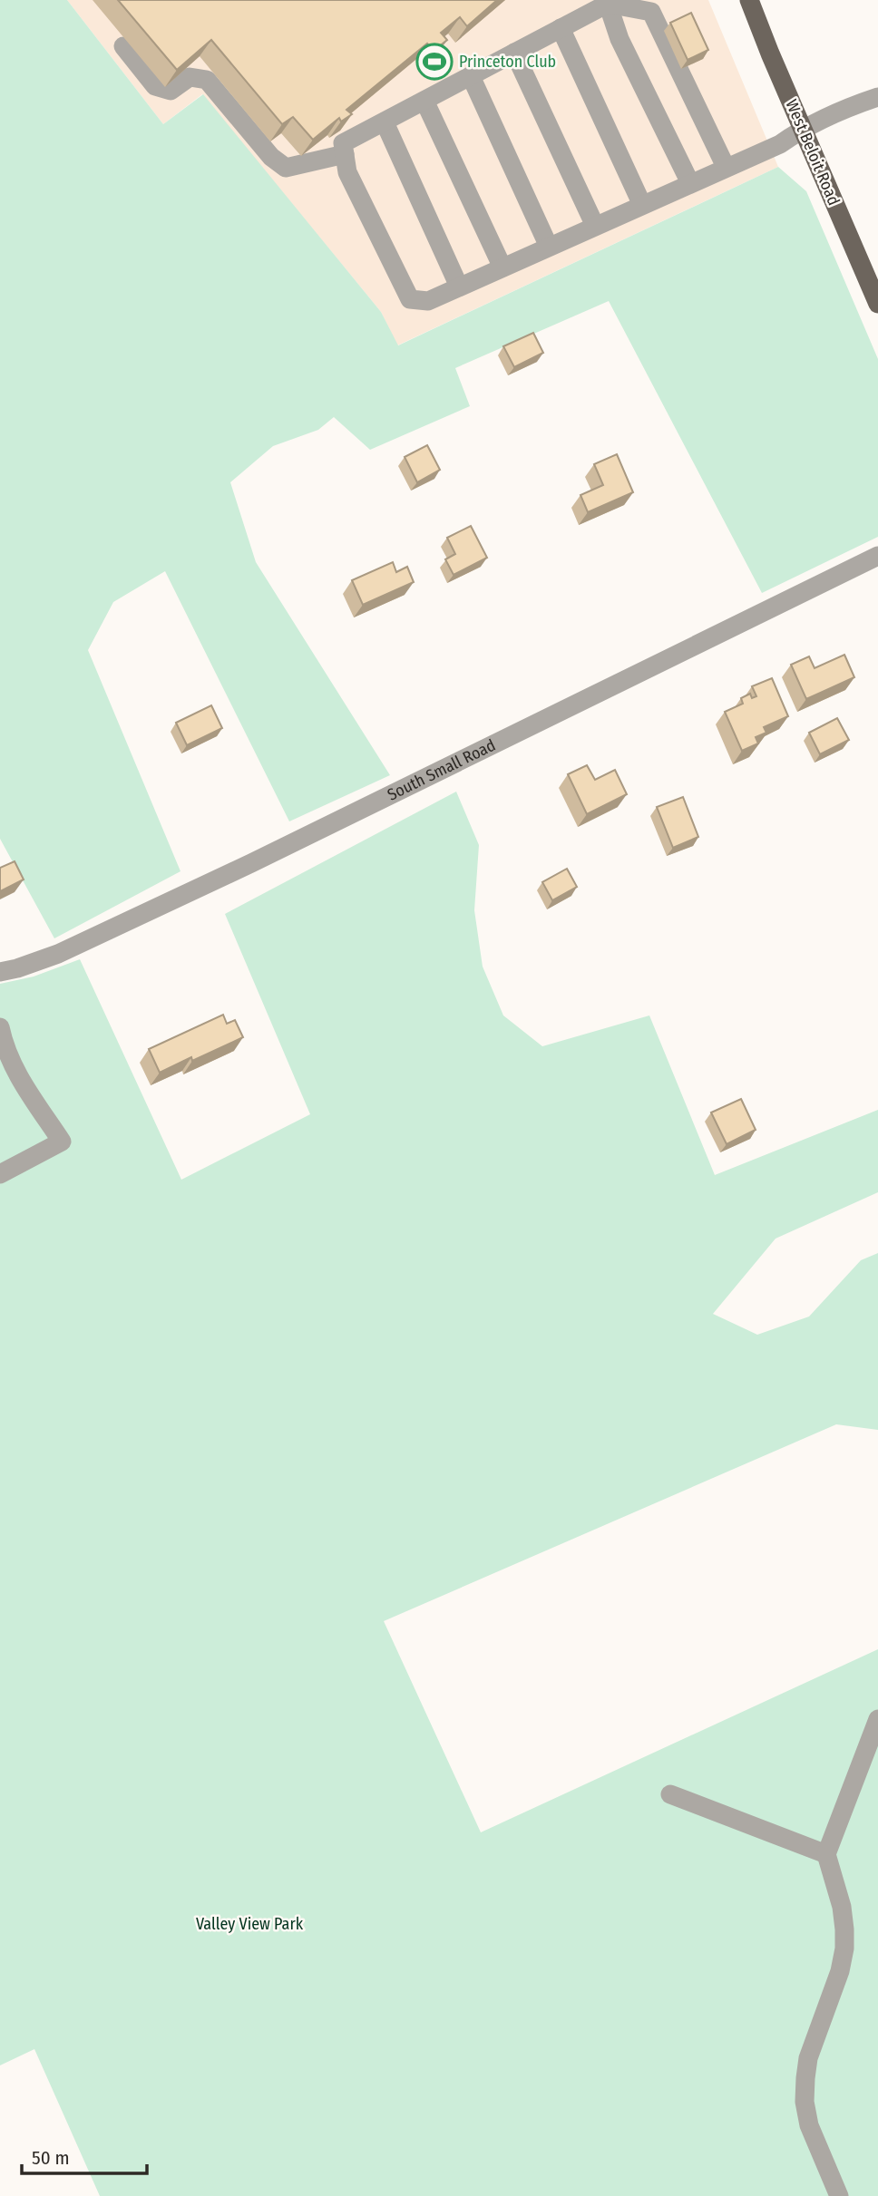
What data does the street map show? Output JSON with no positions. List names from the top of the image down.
{
  "streets": {
    "main road": ["West Beloit Road"],
    "street": ["South Small Road"]
  },
  "parks": ["Valley View Park"],
  "places": {
    "sports": ["Princeton Club"]
  },
  "scale_bar": "50 m"
}
